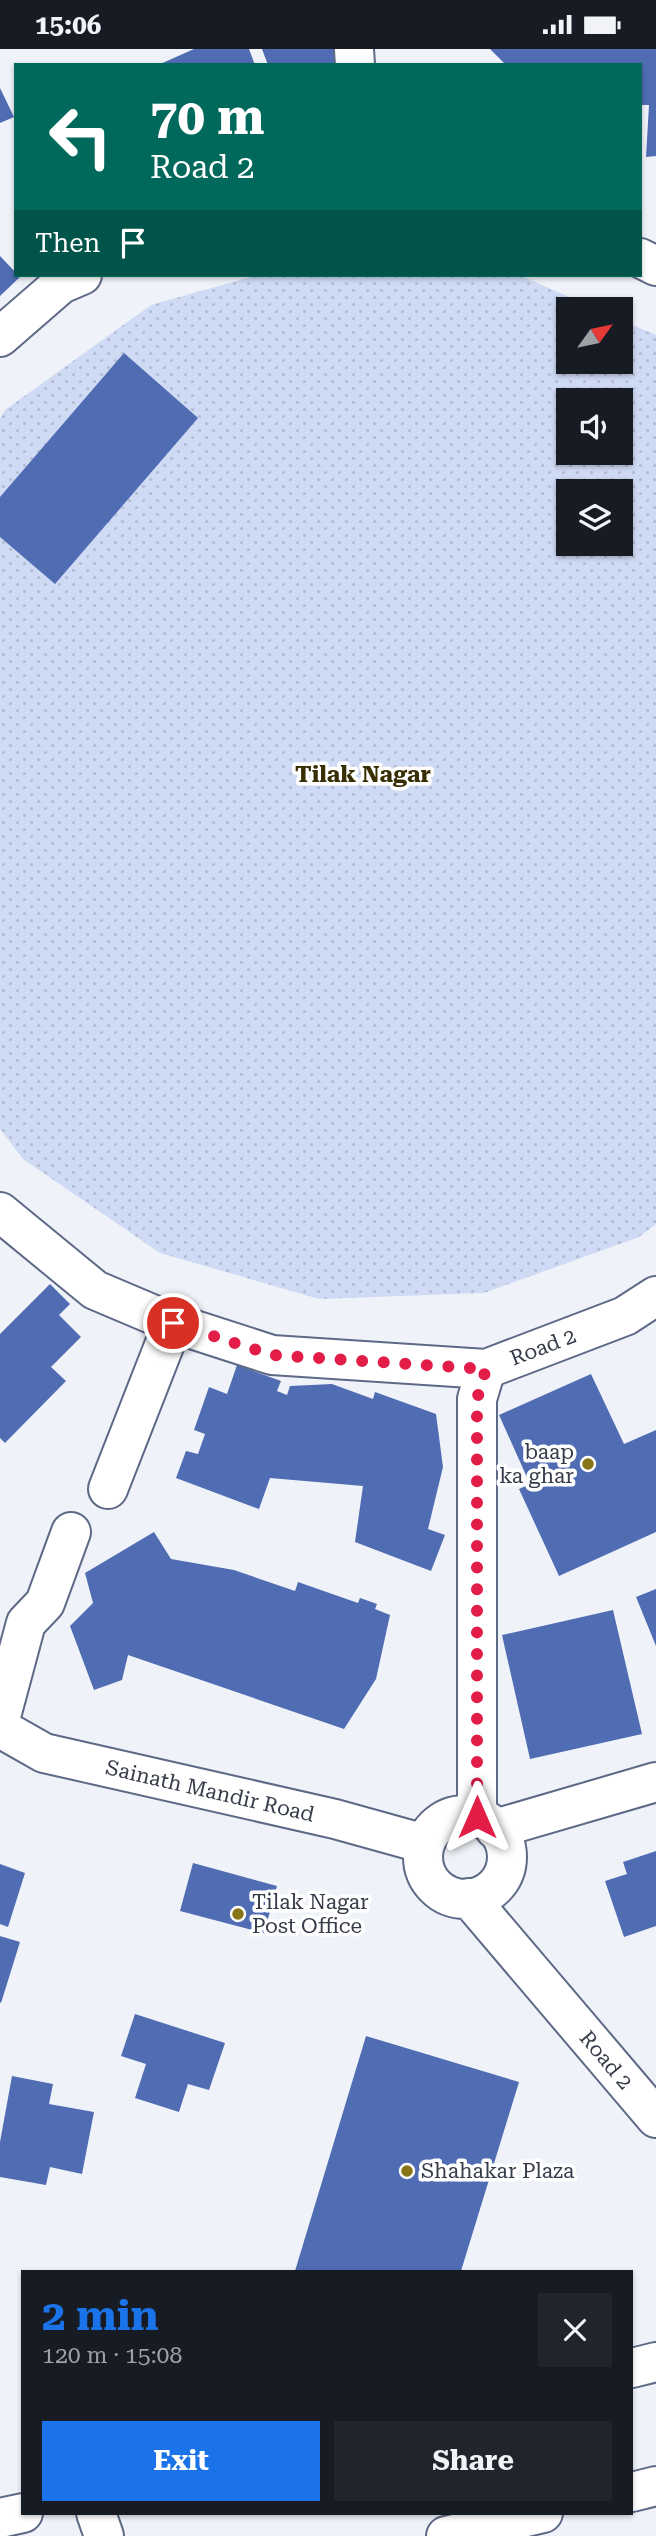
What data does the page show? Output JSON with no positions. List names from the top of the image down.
{
  "streets": {
    "street": ["Road 2", "Sainath Mandir Road"]
  },
  "crossings": [
    ["Road 2", "Sainath Mandir Road"]
  ],
  "districts": ["Tilak Nagar"],
  "places": ["baap ka ghar", "Tilak Nagar Post Office", "Shahakar Plaza"],
  "north": "top right",
  "page": {
    "status": "15:06",
    "turn": ["70 m", "Road 2"],
    "then": "Then",
    "heading": ["2 min", "120 m · 15:08"],
    "buttons": ["Exit", "Share"]
  }
}
